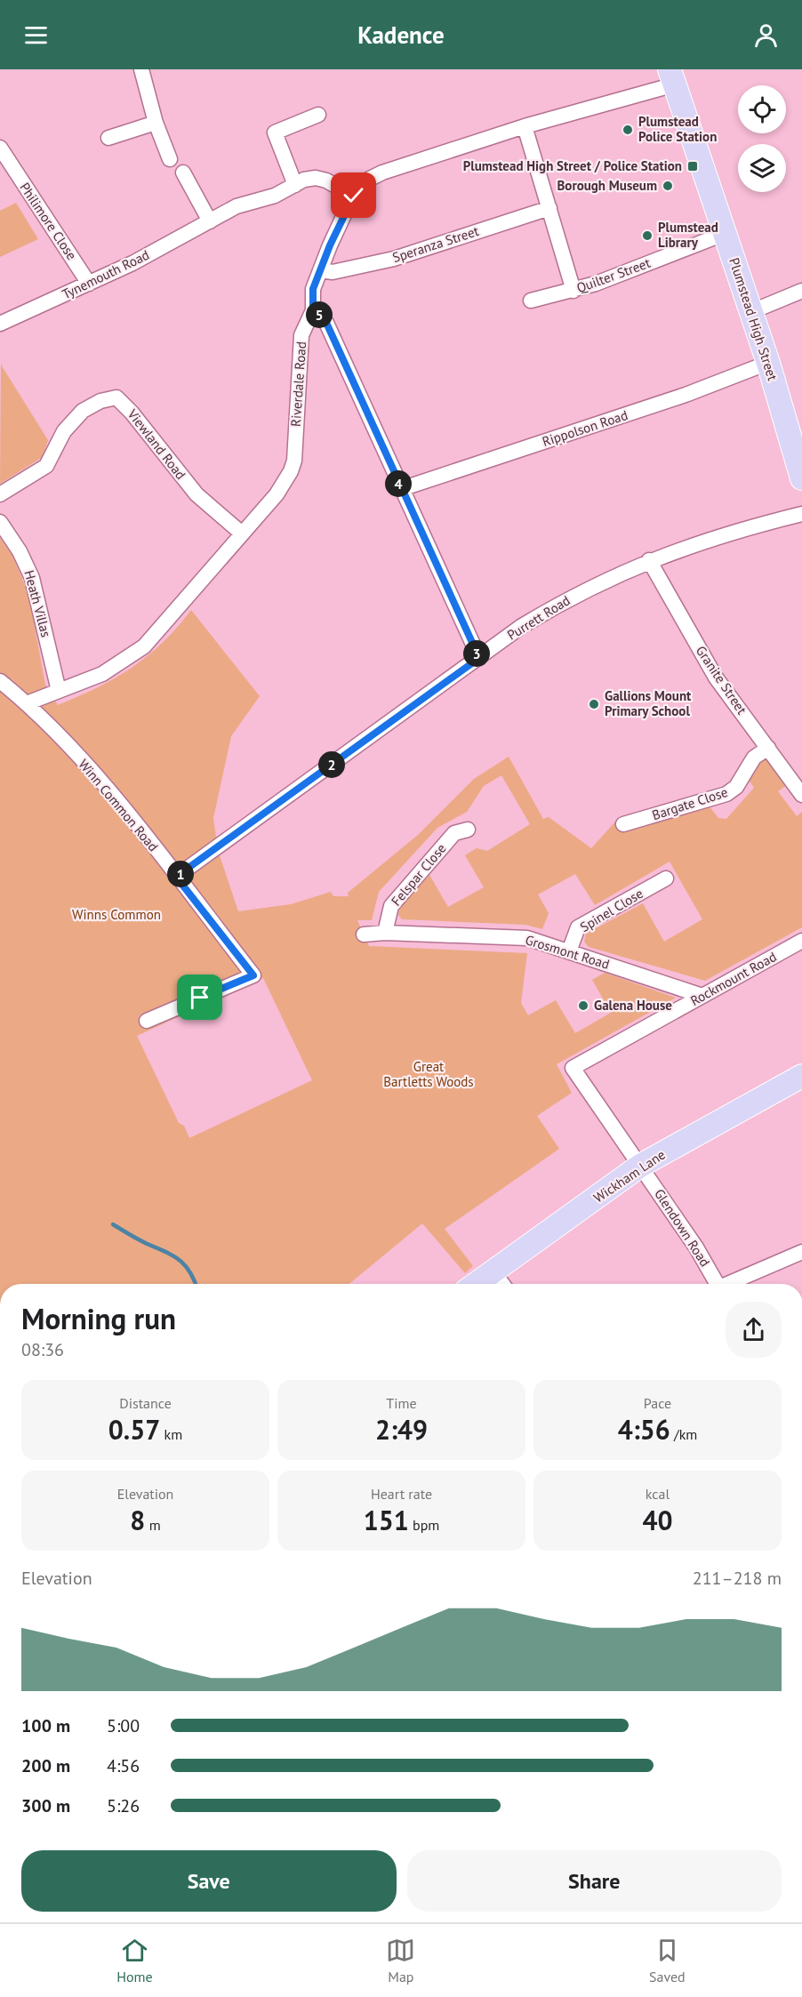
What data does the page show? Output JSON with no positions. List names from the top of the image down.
{
  "streets": {
    "main road": ["Plumstead High Street", "Wickham Lane"],
    "street": [
      "Philimore Close",
      "Speranza Street",
      "Tynemouth Road",
      "Quilter Street",
      "Riverdale Road",
      "Rippolson Road",
      "Viewland Road",
      "Heath Villas",
      "Purrett Road",
      "Granite Street",
      "Bargate Close",
      "Winn Common Road",
      "Felspar Close",
      "Spinel Close",
      "Grosmont Road",
      "Rockmount Road",
      "Glendown Road"
    ]
  },
  "crossings": [
    ["Philimore Close", "Tynemouth Road"],
    ["Speranza Street", "Riverdale Road"],
    ["Tynemouth Road", "Riverdale Road"],
    ["Quilter Street", "Plumstead High Street"],
    ["Plumstead High Street", "Riverdale Road"],
    ["Plumstead High Street", "Rippolson Road"],
    ["Riverdale Road", "Viewland Road"],
    ["Riverdale Road", "Heath Villas"],
    ["Riverdale Road", "Winn Common Road"],
    ["Purrett Road", "Granite Street"],
    ["Purrett Road", "Winn Common Road"],
    ["Granite Street", "Bargate Close"],
    ["Felspar Close", "Grosmont Road"],
    ["Spinel Close", "Grosmont Road"],
    ["Grosmont Road", "Rockmount Road"],
    ["Rockmount Road", "Wickham Lane"],
    ["Rockmount Road", "Glendown Road"],
    ["Wickham Lane", "Glendown Road"]
  ],
  "parks": ["Winns Common", "Great Bartletts Woods"],
  "places": {
    "other": [
      "Plumstead Police Station",
      "Borough Museum",
      "Plumstead Library",
      "Gallions Mount Primary School",
      "Galena House"
    ],
    "transit": ["Plumstead High Street / Police Station"]
  },
  "page": {
    "header": "Kadence",
    "pins": [
      "5",
      "4",
      "3",
      "2",
      "1"
    ],
    "heading": ["Morning run", "08:36"],
    "stats": [
      ["Distance", "0.57 km"],
      ["Time", "2:49"],
      ["Pace", "4:56 /km"],
      ["Elevation", "8 m"],
      ["Heart rate", "151 bpm"],
      ["kcal", "40"]
    ],
    "chart": ["Elevation", "211–218 m"],
    "list": [
      {
        "name": "100 m",
        "note": "5:00"
      },
      {
        "name": "200 m",
        "note": "4:56"
      },
      {
        "name": "300 m",
        "note": "5:26"
      }
    ],
    "buttons": ["Save", "Share"],
    "tabs": ["Home", "Map", "Saved"]
  }
}
